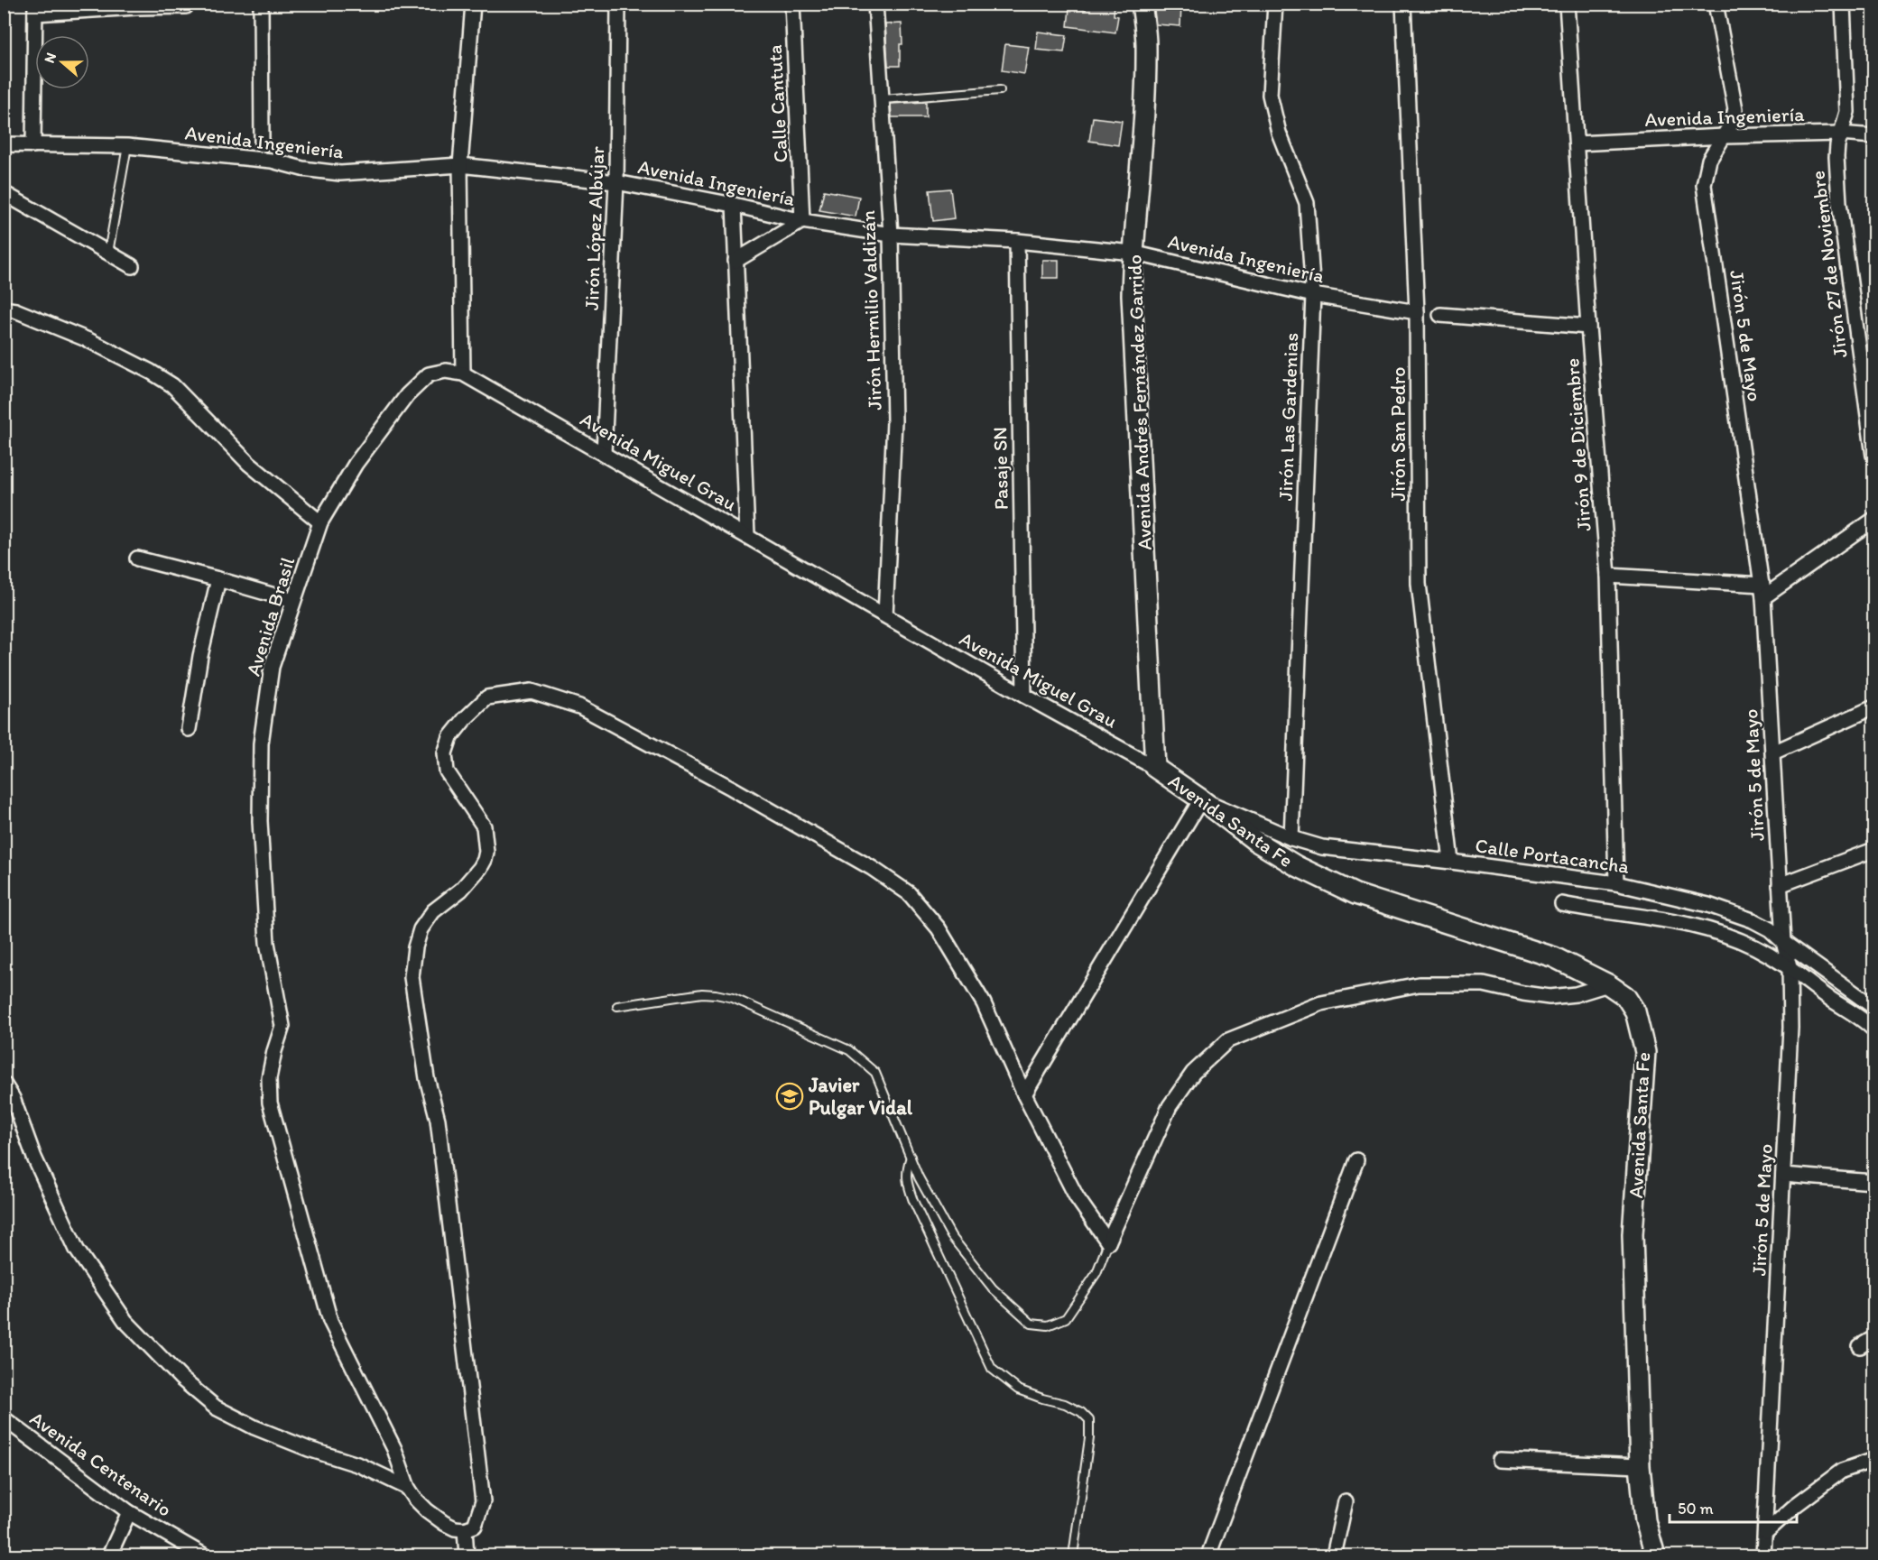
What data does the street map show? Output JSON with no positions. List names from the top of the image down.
{
  "streets": {
    "street": [
      "Calle Cantuta",
      "Avenida Ingeniería",
      "Jirón López Albújar",
      "Jirón 27 de Noviembre",
      "Jirón Hermilio Valdizán",
      "Jirón 5 de Mayo",
      "Avenida Andrés Fernández Garrido",
      "Jirón Las Gardenias",
      "Jirón San Pedro",
      "Jirón 9 de Diciembre",
      "Avenida Miguel Grau",
      "Pasaje SN",
      "Avenida Brasil",
      "Avenida Santa Fe",
      "Calle Portacancha",
      "Avenida Centenario"
    ]
  },
  "crossings": [
    ["Calle Cantuta", "Avenida Ingeniería"],
    ["Avenida Ingeniería", "Jirón López Albújar"],
    ["Avenida Ingeniería", "Jirón 27 de Noviembre"],
    ["Avenida Ingeniería", "Jirón Hermilio Valdizán"],
    ["Avenida Ingeniería", "Jirón 5 de Mayo"],
    ["Avenida Ingeniería", "Avenida Andrés Fernández Garrido"],
    ["Avenida Ingeniería", "Jirón Las Gardenias"],
    ["Avenida Ingeniería", "Jirón San Pedro"],
    ["Avenida Ingeniería", "Jirón 9 de Diciembre"],
    ["Avenida Ingeniería", "Pasaje SN"],
    ["Jirón López Albújar", "Avenida Miguel Grau"],
    ["Jirón Hermilio Valdizán", "Avenida Miguel Grau"],
    ["Jirón 5 de Mayo", "Calle Portacancha"],
    ["Avenida Andrés Fernández Garrido", "Avenida Miguel Grau"],
    ["Avenida Andrés Fernández Garrido", "Avenida Santa Fe"],
    ["Jirón Las Gardenias", "Calle Portacancha"],
    ["Jirón San Pedro", "Calle Portacancha"],
    ["Jirón 9 de Diciembre", "Calle Portacancha"],
    ["Avenida Miguel Grau", "Pasaje SN"],
    ["Avenida Miguel Grau", "Avenida Brasil"],
    ["Avenida Miguel Grau", "Avenida Santa Fe"],
    ["Avenida Santa Fe", "Calle Portacancha"]
  ],
  "places": {
    "school or university": ["Javier Pulgar Vidal"]
  },
  "scale_bar": "50 m",
  "north": "left"
}
